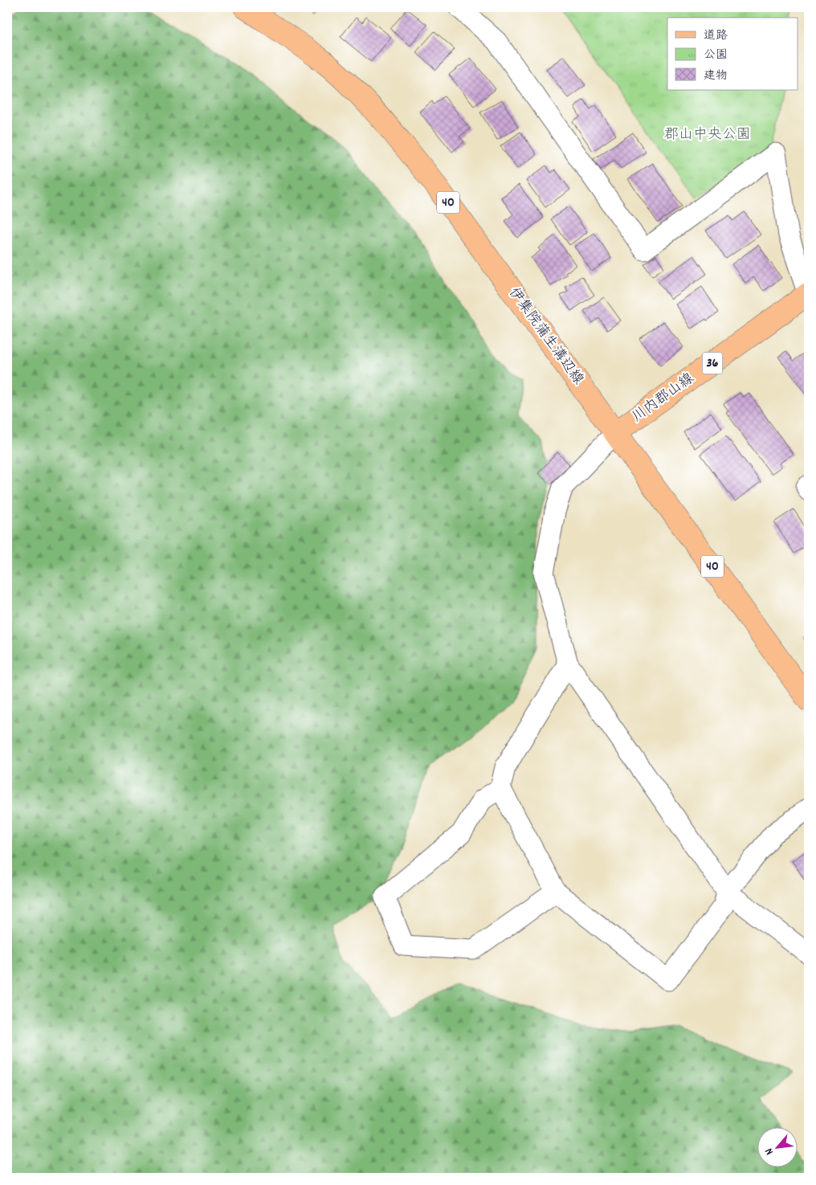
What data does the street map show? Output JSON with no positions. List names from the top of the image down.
{
  "streets": {
    "main road": [
      "40",
      "伊集院蒲生溝辺線",
      "36",
      "川内郡山線"
    ]
  },
  "crossings": [
    ["伊集院蒲生溝辺線", "川内郡山線"]
  ],
  "parks": ["郡山中央公園"],
  "legend": ["道路", "公園", "建物"],
  "north": "bottom left"
}
